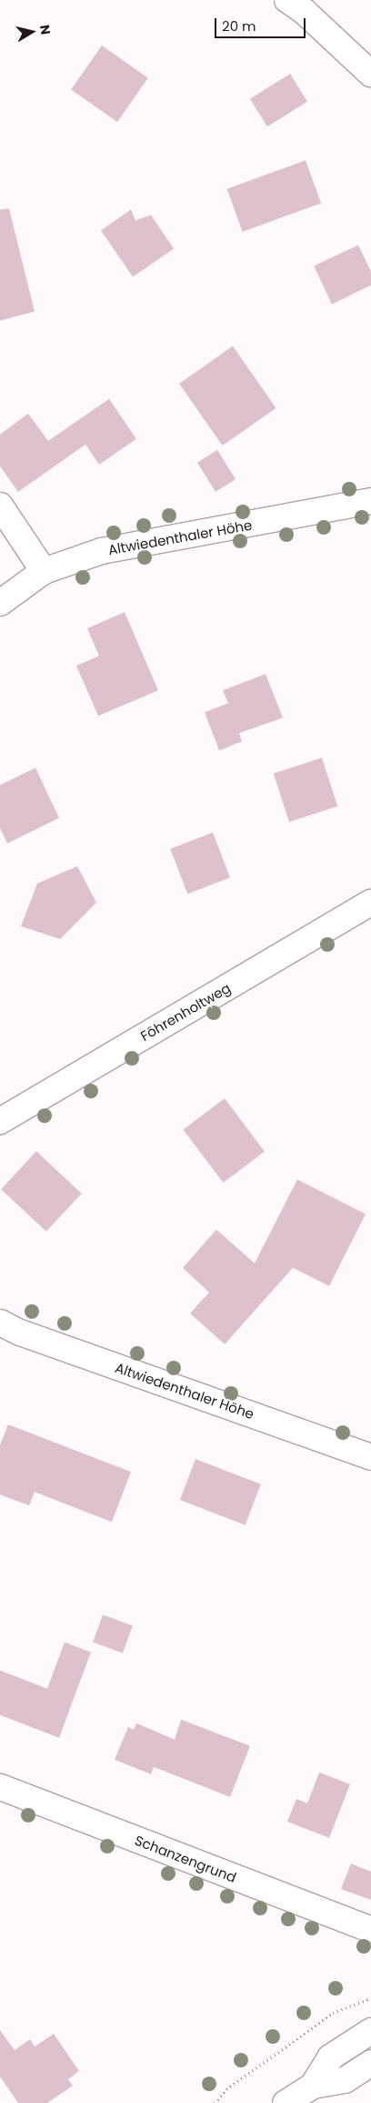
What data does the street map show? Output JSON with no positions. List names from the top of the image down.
{
  "streets": {
    "street": ["Altwiedenthaler Höhe", "Föhrenholtweg", "Schanzengrund"]
  },
  "scale_bar": "20 m",
  "north": "right"
}
